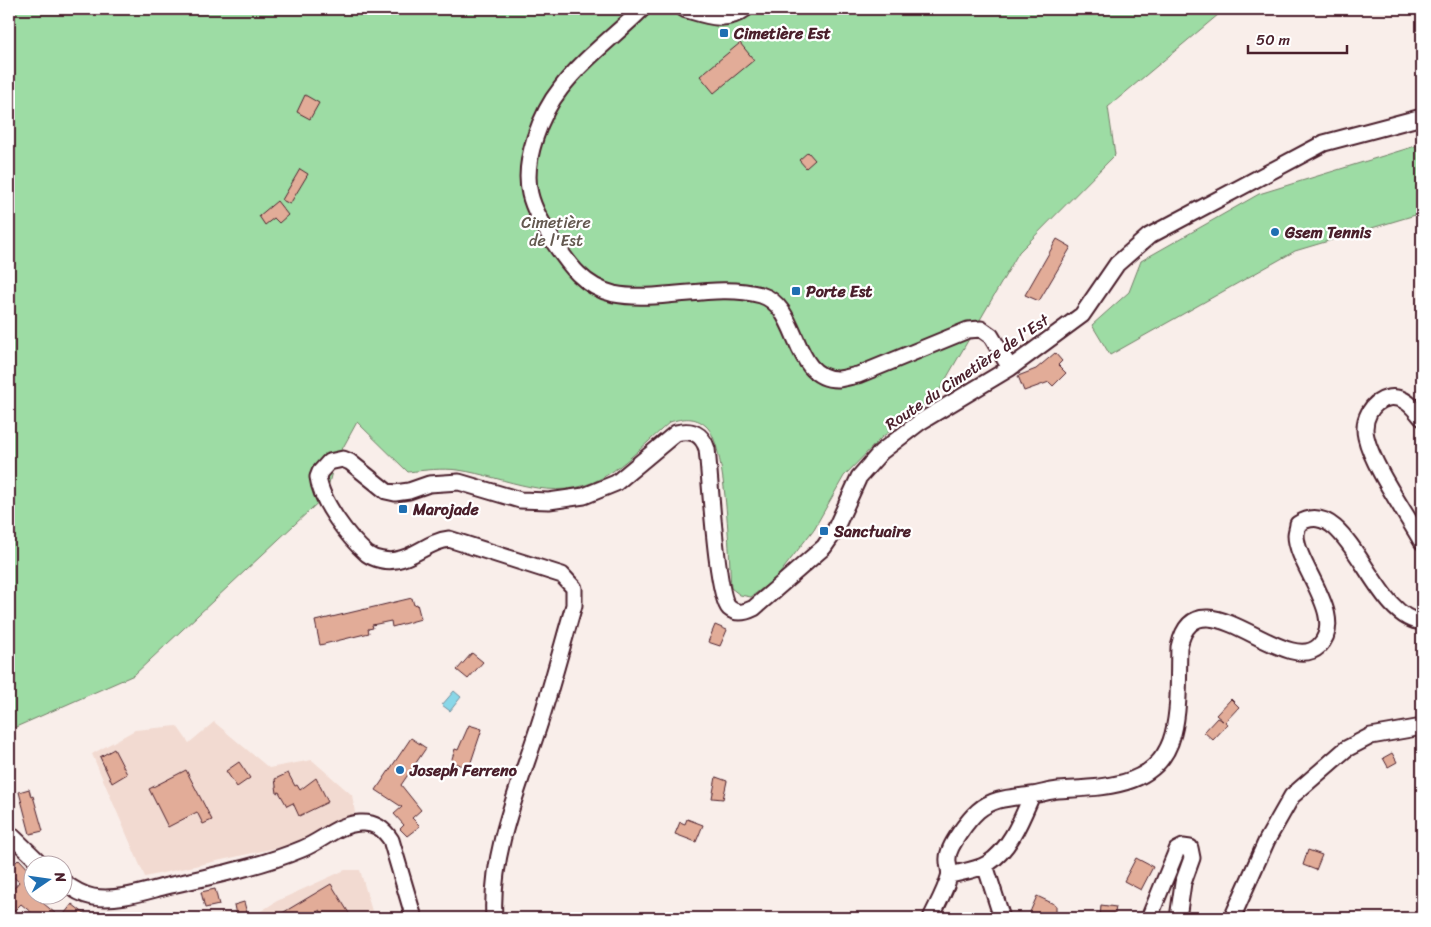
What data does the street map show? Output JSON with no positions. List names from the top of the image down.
{
  "streets": {
    "street": ["Route du Cimetière de l'Est"]
  },
  "parks": ["Cimetière de l'Est"],
  "places": {
    "transit": [
      "Cimetière Est",
      "Porte Est",
      "Marojade",
      "Sanctuaire"
    ],
    "other": ["Gsem Tennis", "Joseph Ferreno"]
  },
  "scale_bar": "50 m",
  "north": "right"
}
